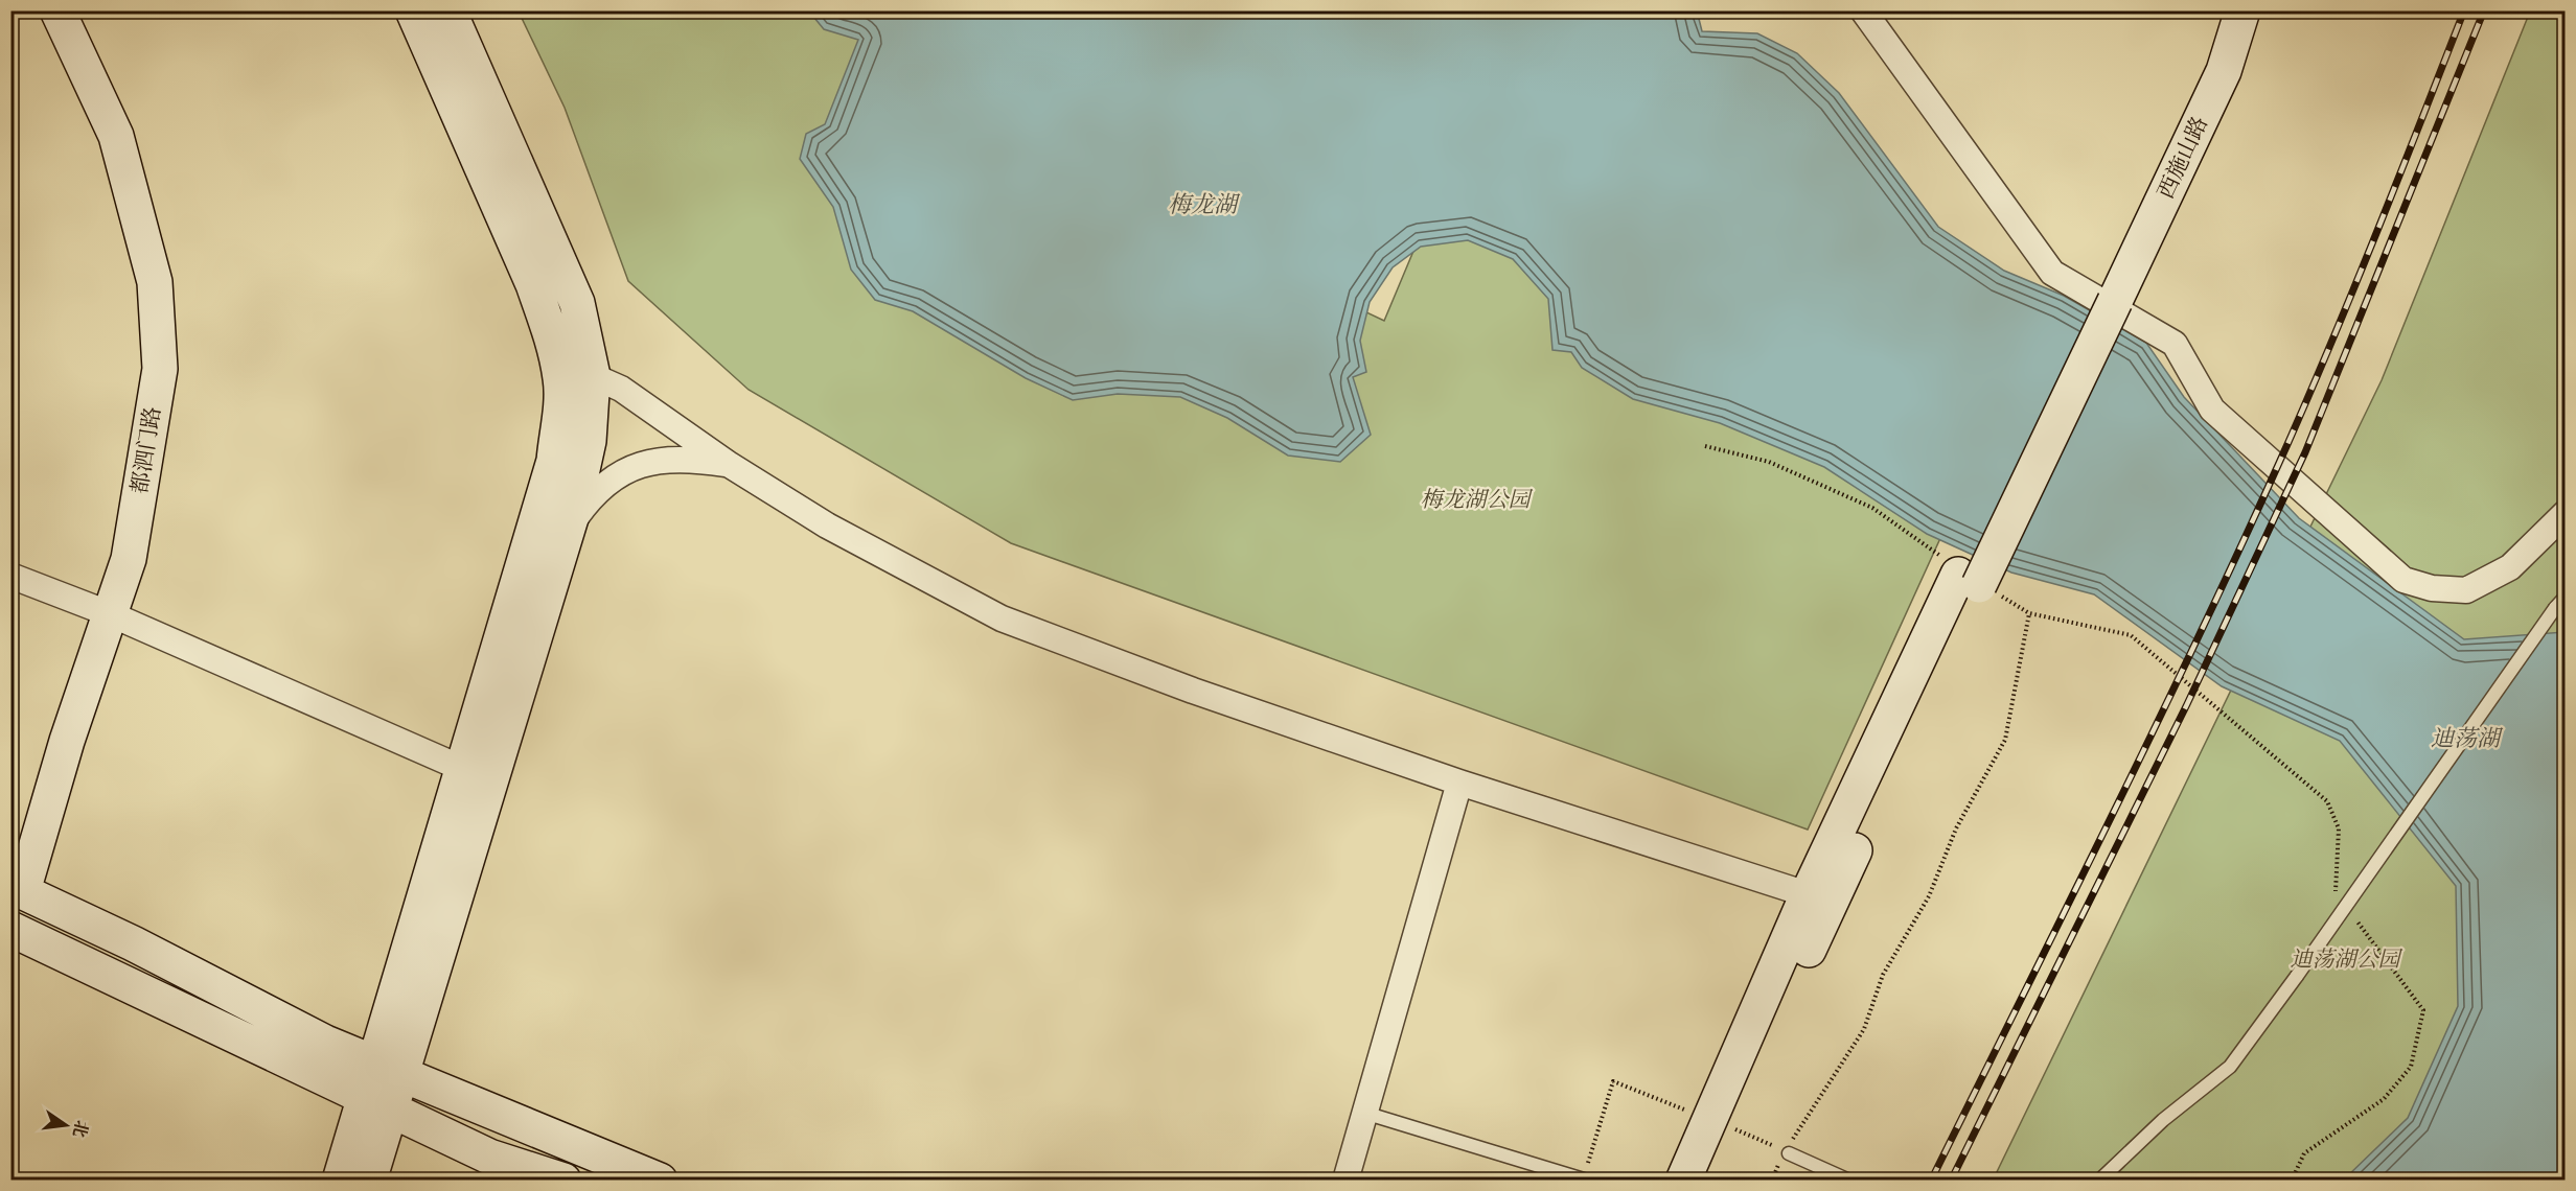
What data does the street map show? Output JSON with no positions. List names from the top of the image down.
{
  "streets": {
    "street": ["西施山路", "都泗门路"]
  },
  "water": ["梅龙湖", "迪荡湖"],
  "parks": ["梅龙湖公园", "迪荡湖公园"],
  "north": "right"
}
